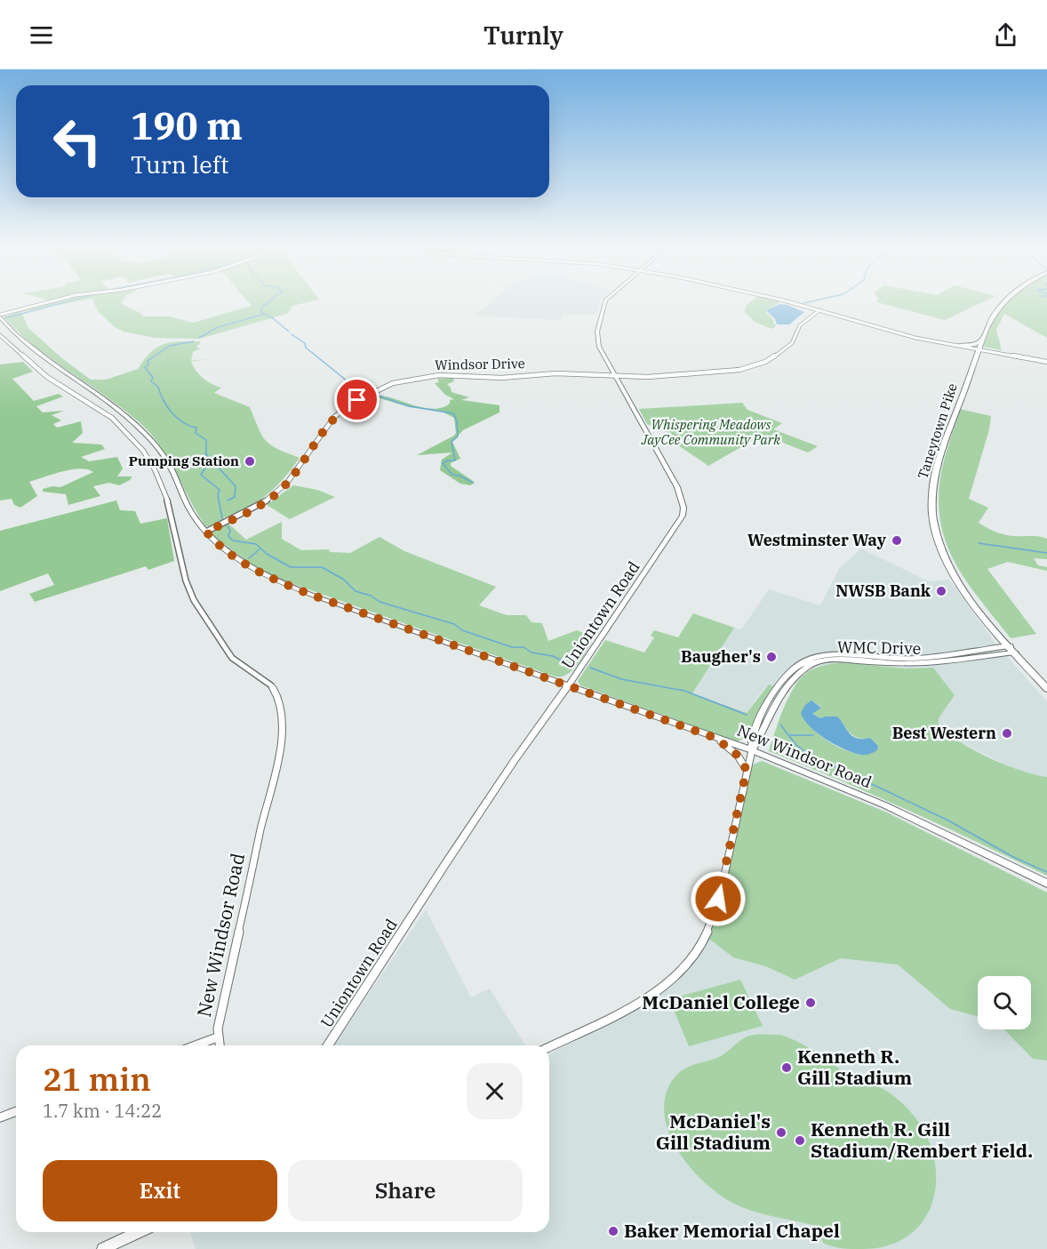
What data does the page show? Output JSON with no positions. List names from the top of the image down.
{
  "streets": {
    "highway": ["Taneytown Pike"],
    "main road": ["Uniontown Road", "WMC Drive", "New Windsor Road"],
    "street": ["Windsor Drive"]
  },
  "crossings": [
    ["Windsor Drive", "Uniontown Road"],
    ["Windsor Drive", "New Windsor Road"],
    ["Taneytown Pike", "WMC Drive"],
    ["Uniontown Road", "New Windsor Road"],
    ["WMC Drive", "New Windsor Road"]
  ],
  "parks": ["Whispering Meadows JayCee Community Park"],
  "places": [
    "Pumping Station",
    "Westminster Way",
    "NWSB Bank",
    "Baugher's",
    "Best Western",
    "McDaniel College",
    "Kenneth R. Gill Stadium",
    "McDaniel's Gill Stadium",
    "Kenneth R. Gill Stadium/Rembert Field.",
    "Baker Memorial Chapel"
  ],
  "page": {
    "header": "Turnly",
    "turn": ["190 m", "Turn left"],
    "heading": ["21 min", "1.7 km · 14:22"],
    "buttons": ["Exit", "Share"]
  }
}
